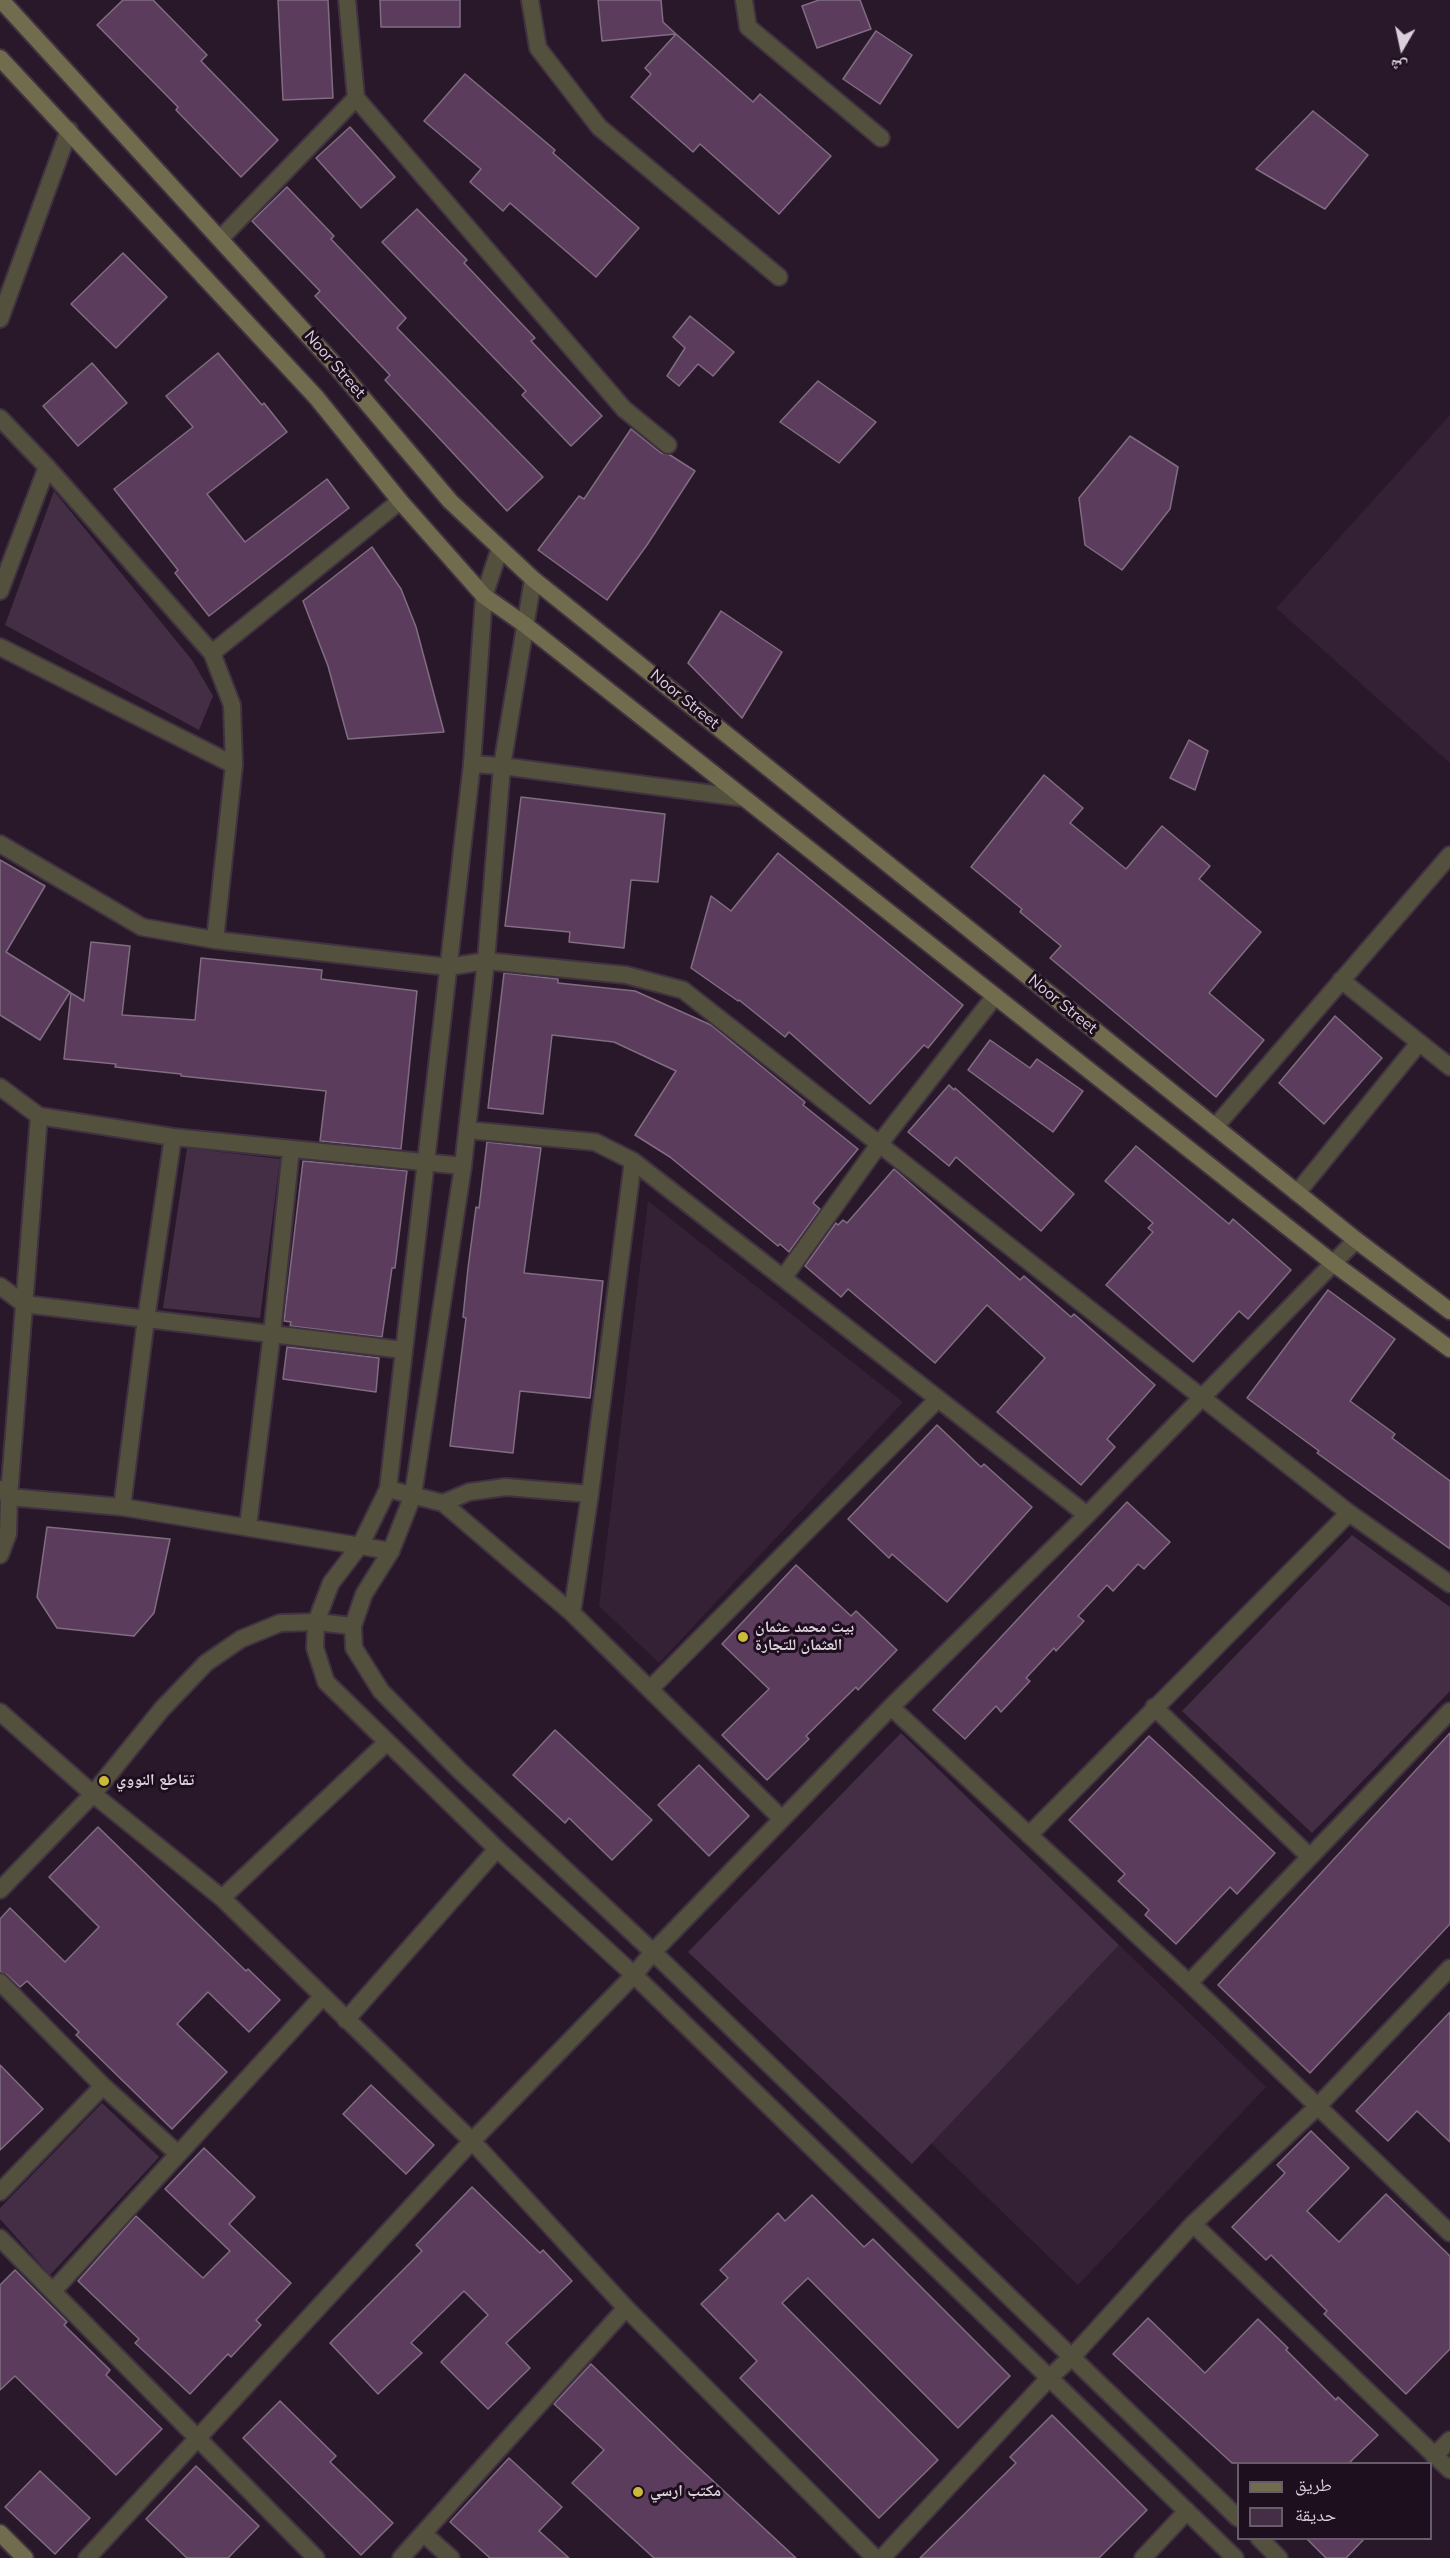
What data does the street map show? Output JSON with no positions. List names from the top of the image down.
{
  "streets": {
    "main road": ["Noor Street"]
  },
  "places": ["بيت محمد عثمان العثمان للتجارة", "تقاطع النووي", "مكتب ارسي"],
  "legend": ["طريق", "حديقة"],
  "north": "bottom"
}
